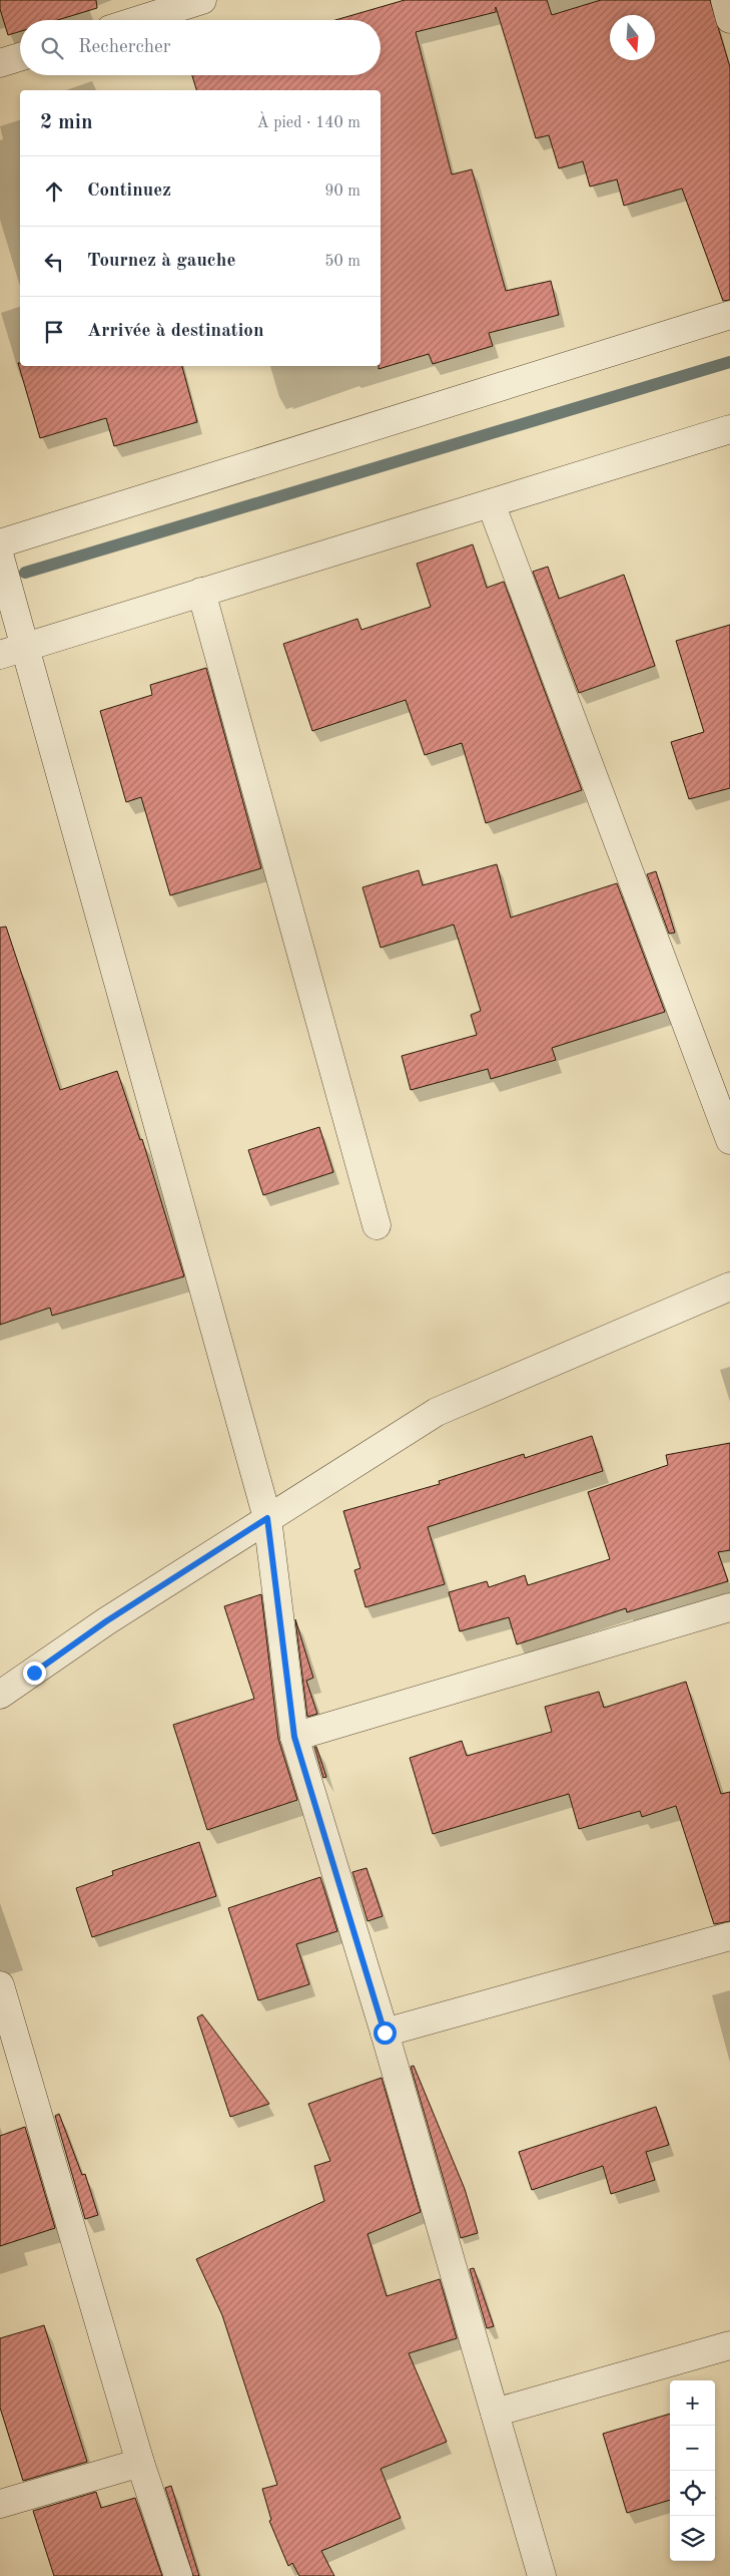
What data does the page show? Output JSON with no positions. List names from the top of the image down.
{
  "north": "bottom",
  "page": {
    "search": "Rechercher",
    "heading": ["2 min", "À pied · 140 m"],
    "list": [
      ["Continuez", "90 m"],
      ["Tournez à gauche", "50 m"],
      "Arrivée à destination"
    ],
    "map_buttons": ["+", "−"]
  }
}
